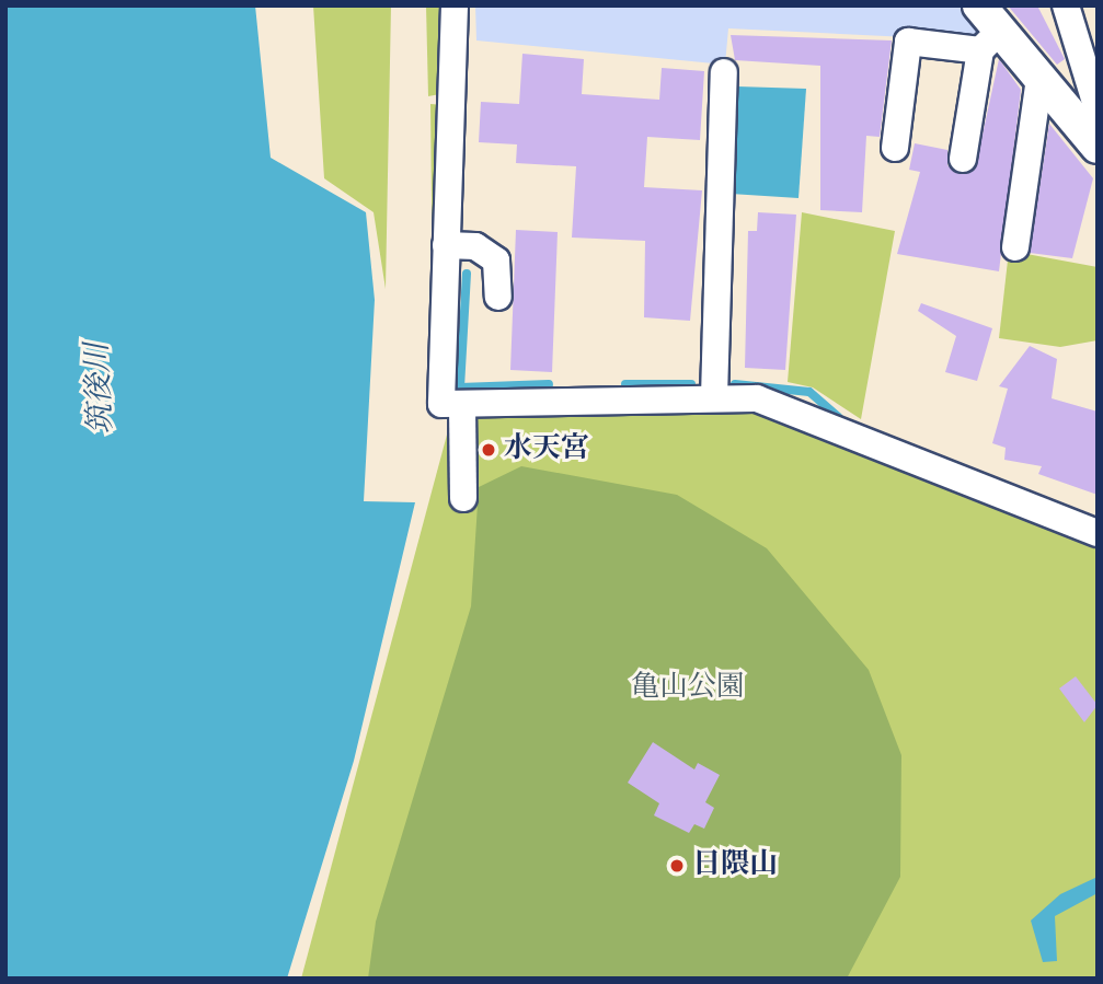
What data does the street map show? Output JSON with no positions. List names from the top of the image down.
{
  "water": ["筑後川"],
  "parks": ["亀山公園"],
  "places": ["水天宮", "日隈山"]
}
